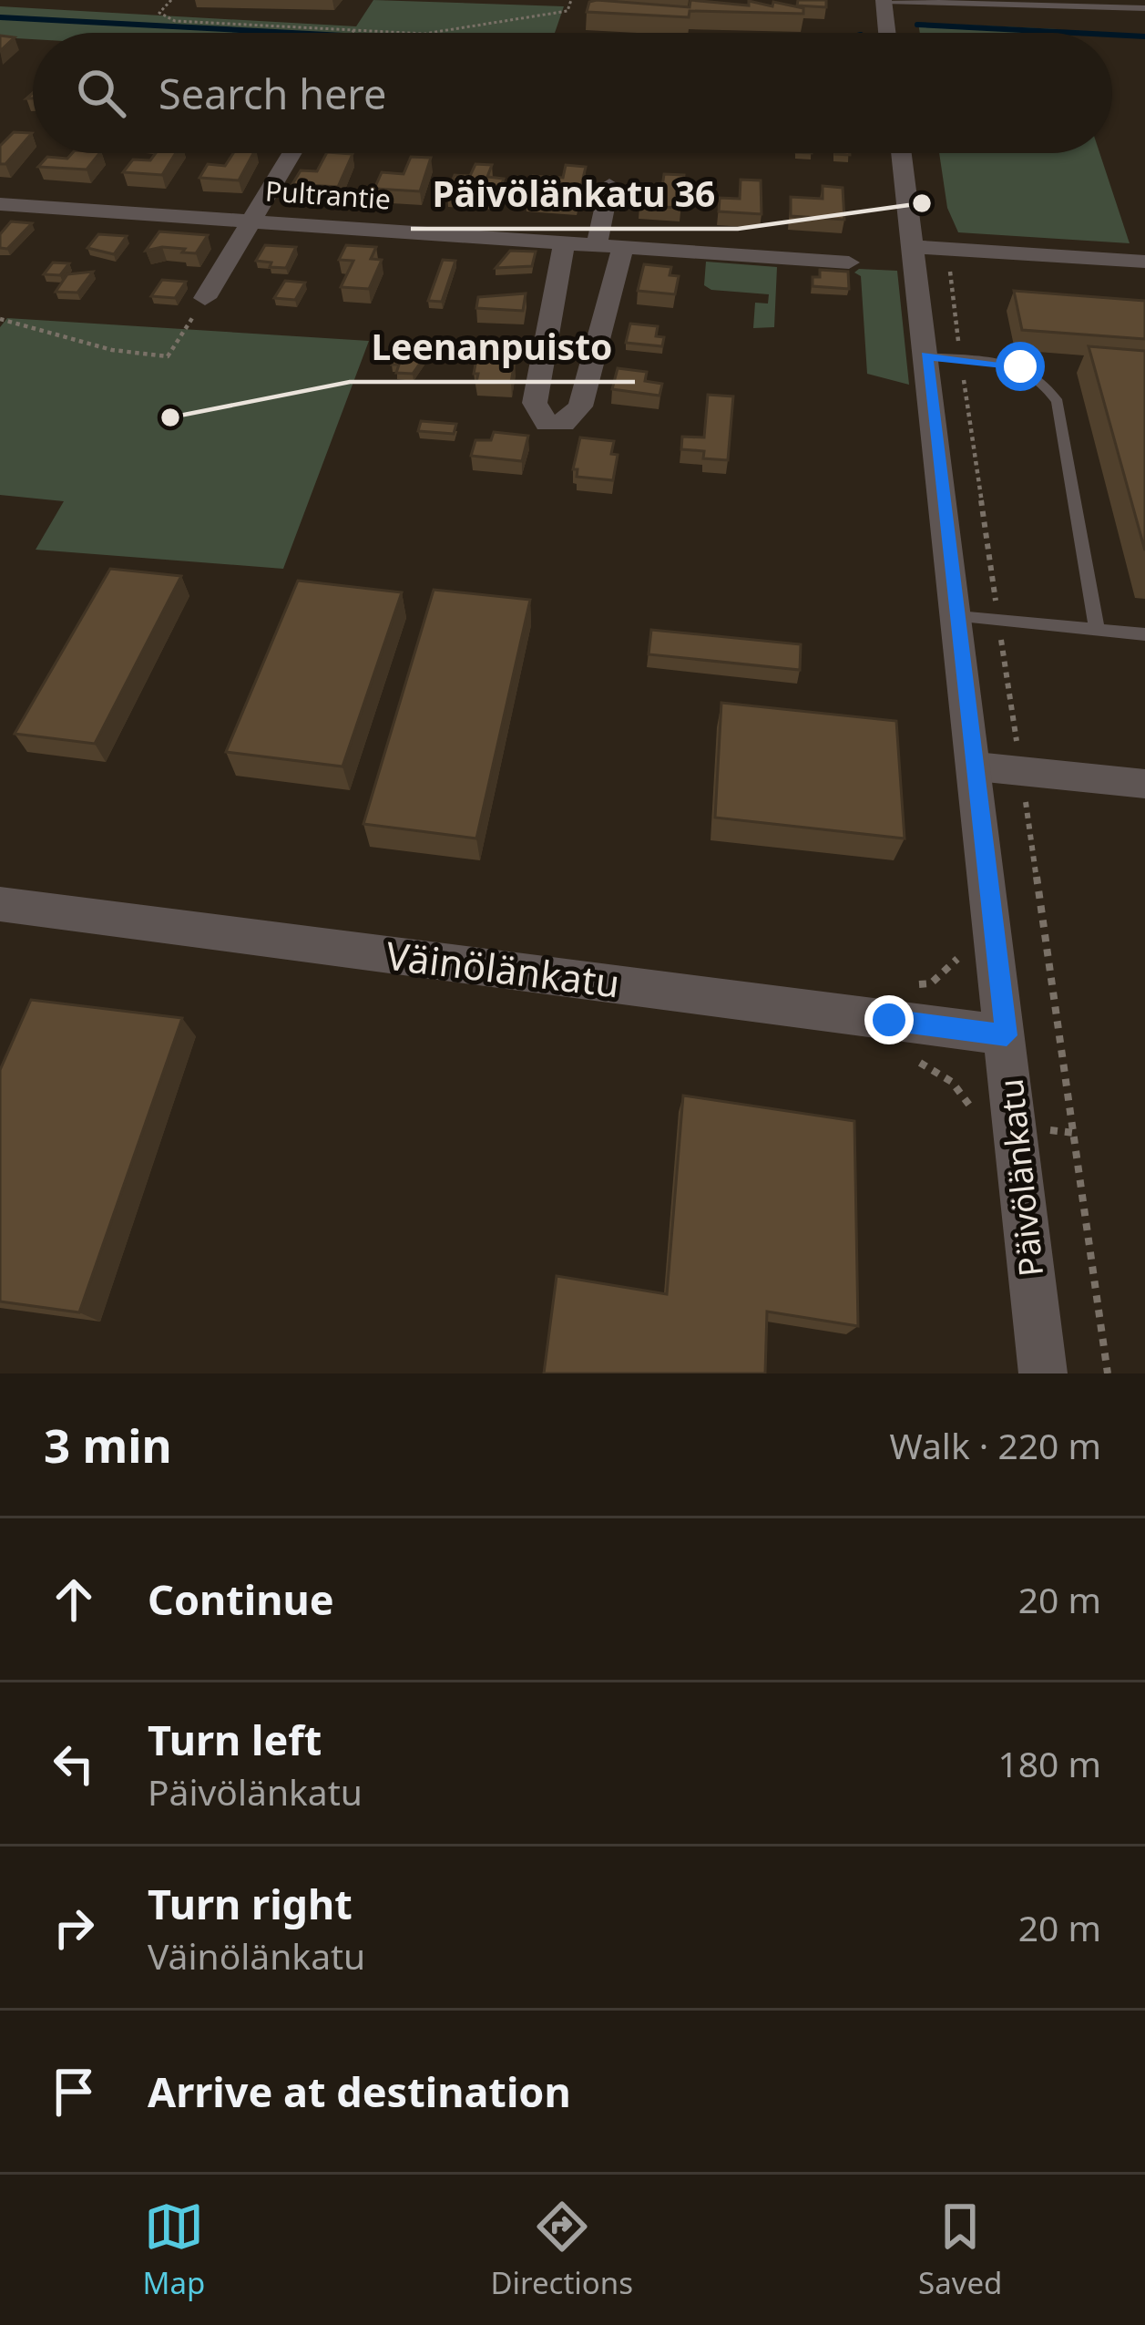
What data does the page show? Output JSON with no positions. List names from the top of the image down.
{
  "streets": {
    "street": ["Pultrantie", "Väinölänkatu", "Päivölänkatu"]
  },
  "crossings": [
    ["Väinölänkatu", "Päivölänkatu"]
  ],
  "places": ["Päivölänkatu 36", "Leenanpuisto"],
  "page": {
    "search": "Search here",
    "heading": ["3 min", "Walk · 220 m"],
    "list": [
      ["Continue", "20 m"],
      ["Turn left", "Päivölänkatu", "180 m"],
      ["Turn right", "Väinölänkatu", "20 m"],
      "Arrive at destination"
    ],
    "nav": ["Map", "Directions", "Saved"]
  }
}
